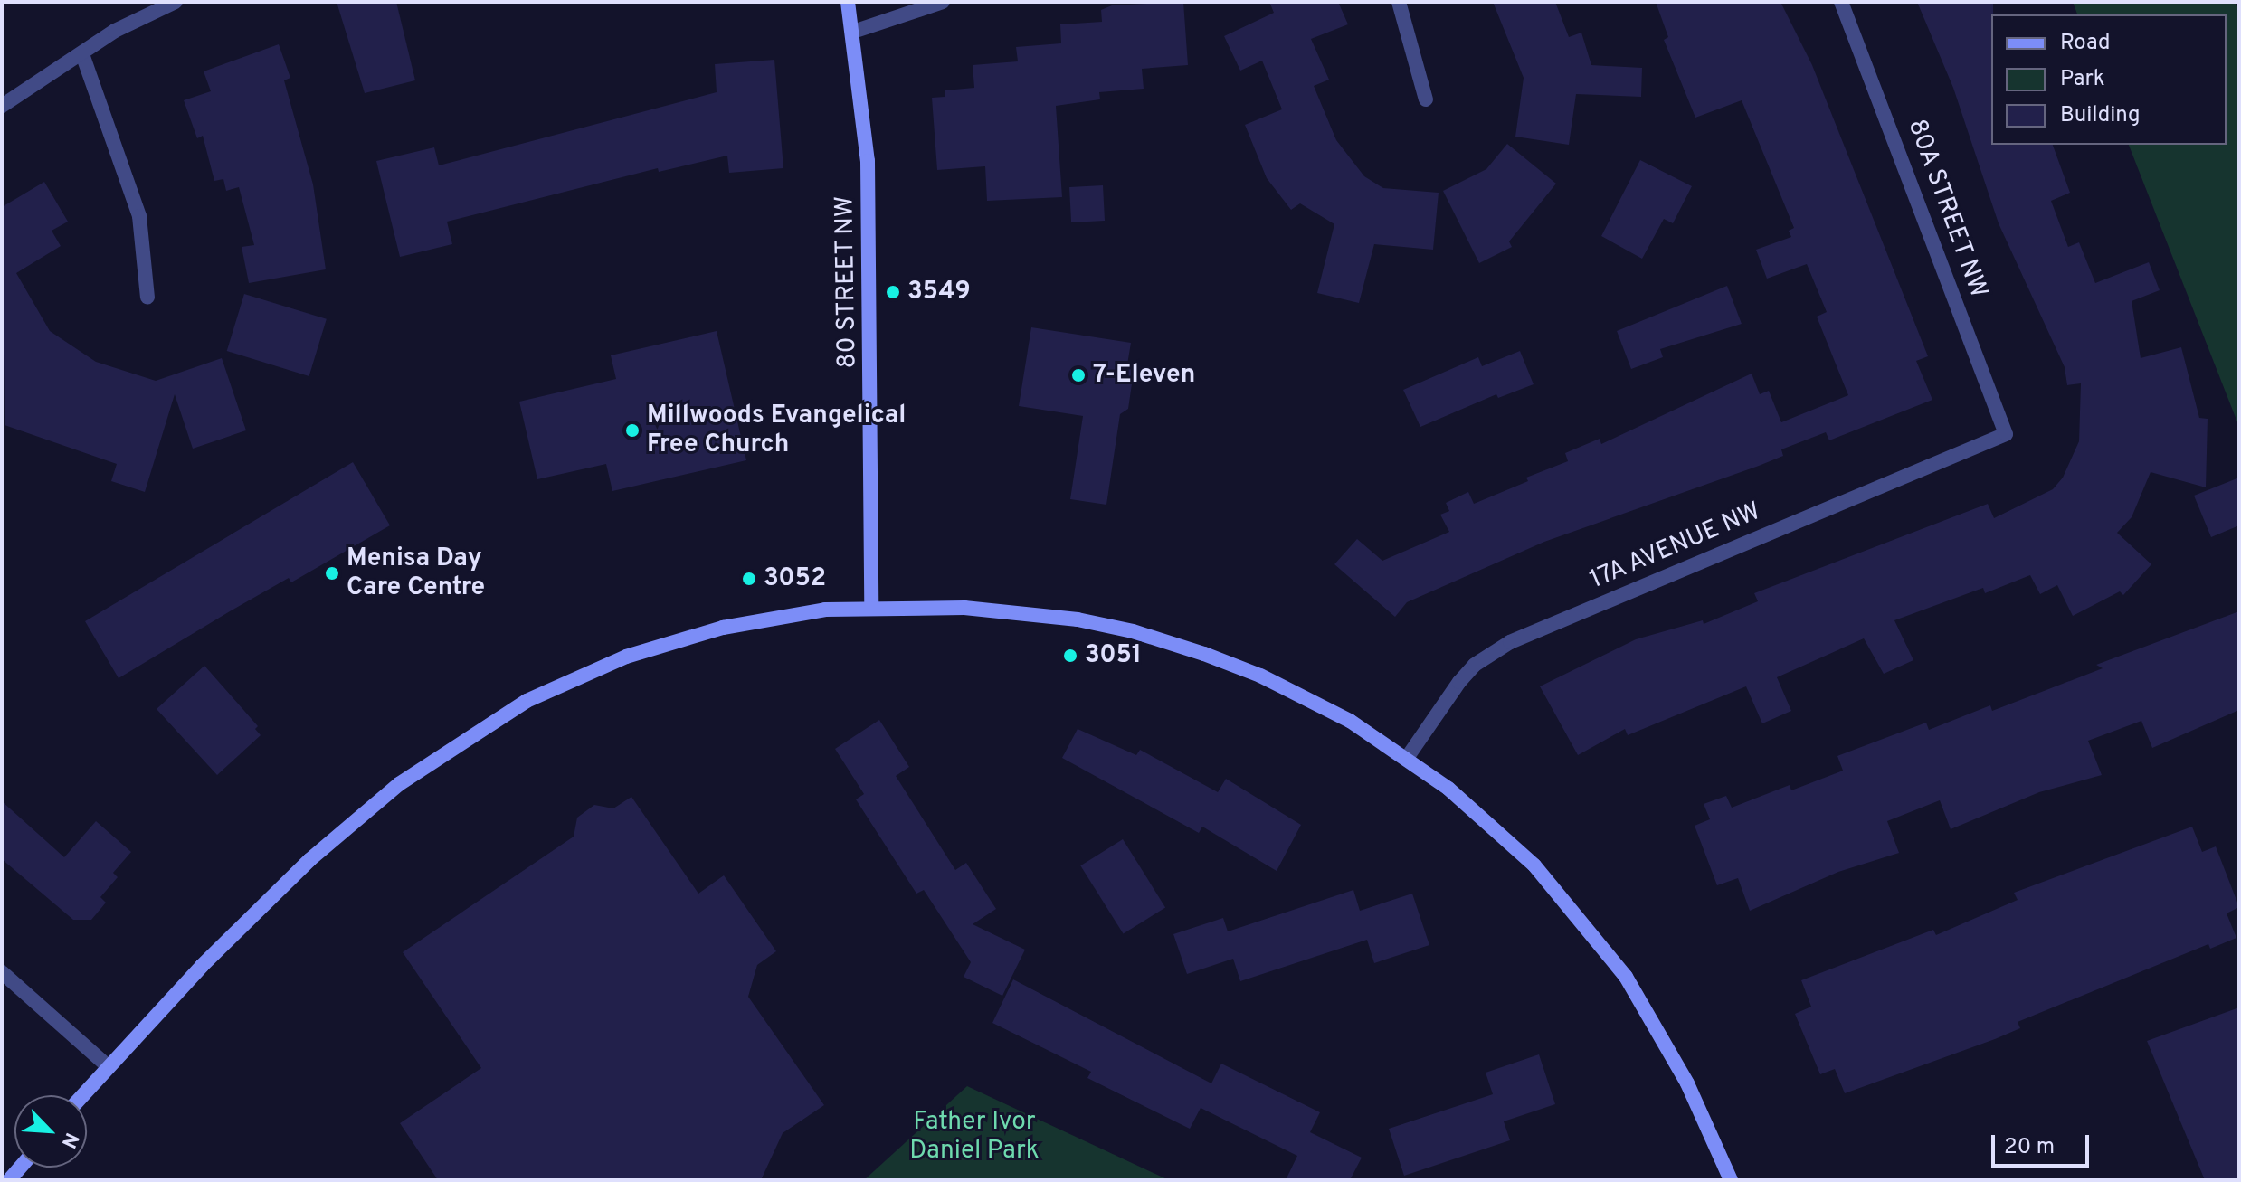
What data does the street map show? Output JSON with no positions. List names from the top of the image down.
{
  "streets": {
    "street": ["80A STREET NW", "80 STREET NW", "17A AVENUE NW"]
  },
  "crossings": [
    ["80A STREET NW", "17A AVENUE NW"]
  ],
  "parks": ["Father Ivor Daniel Park"],
  "places": [
    "3549",
    "7-Eleven",
    "Millwoods Evangelical Free Church",
    "Menisa Day Care Centre",
    "3052",
    "3051"
  ],
  "legend": ["Road", "Park", "Building"],
  "scale_bar": "20 m",
  "north": "bottom right"
}
